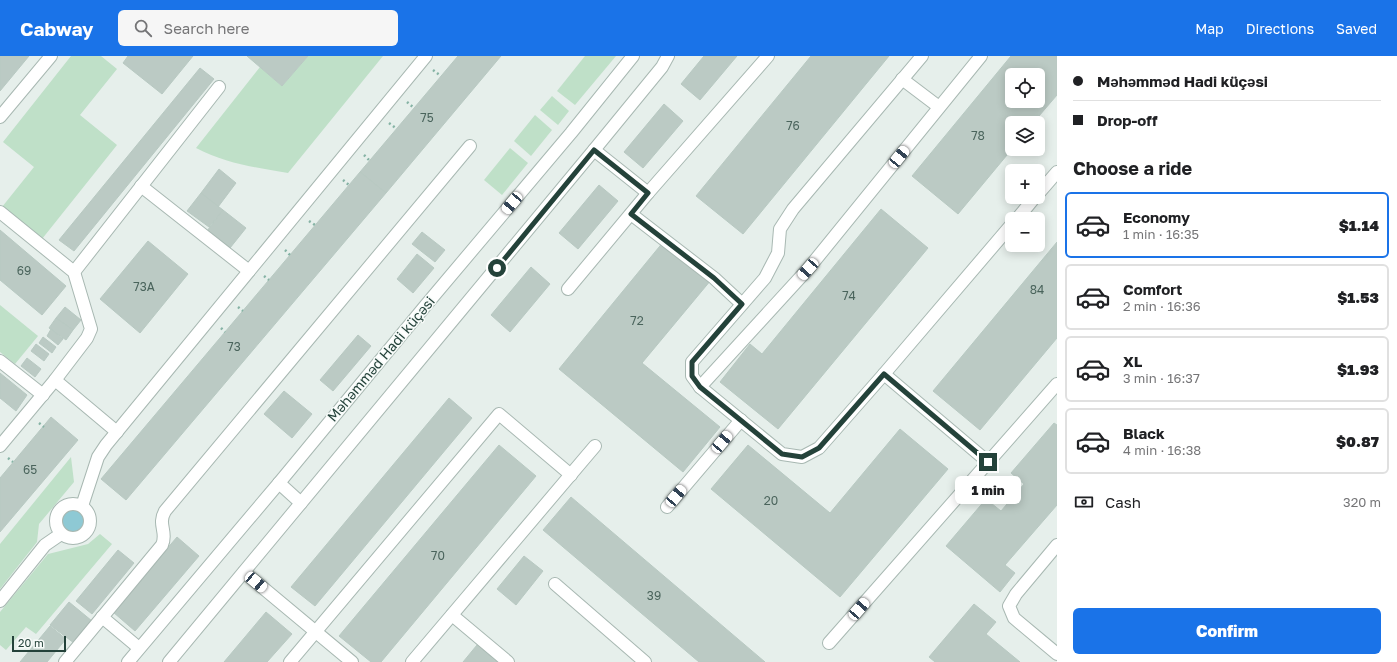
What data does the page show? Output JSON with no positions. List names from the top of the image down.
{
  "streets": {
    "street": ["Məhəmməd Hadi küçəsi"]
  },
  "house_numbers": [
    "75",
    "76",
    "78",
    "69",
    "73A",
    "84",
    "74",
    "72",
    "73",
    "65",
    "20",
    "70",
    "39"
  ],
  "scale_bar": "20 m",
  "page": {
    "header": "Cabway",
    "search": "Search here",
    "nav": ["Map", "Directions", "Saved"],
    "banner": ["Məhəmməd Hadi küçəsi", "Drop-off"],
    "map_buttons": ["+", "−"],
    "heading": "Choose a ride",
    "list": [
      {
        "name": "Economy",
        "note": "1 min · 16:35",
        "value": "$1.14"
      },
      {
        "name": "Comfort",
        "note": "2 min · 16:36",
        "value": "$1.53"
      },
      {
        "name": "XL",
        "note": "3 min · 16:37",
        "value": "$1.93"
      },
      {
        "name": "Black",
        "note": "4 min · 16:38",
        "value": "$0.87"
      }
    ],
    "bubble": "1 min",
    "pay": ["Cash", "320 m"],
    "buttons": "Confirm",
    "scale": "20 m"
  }
}
